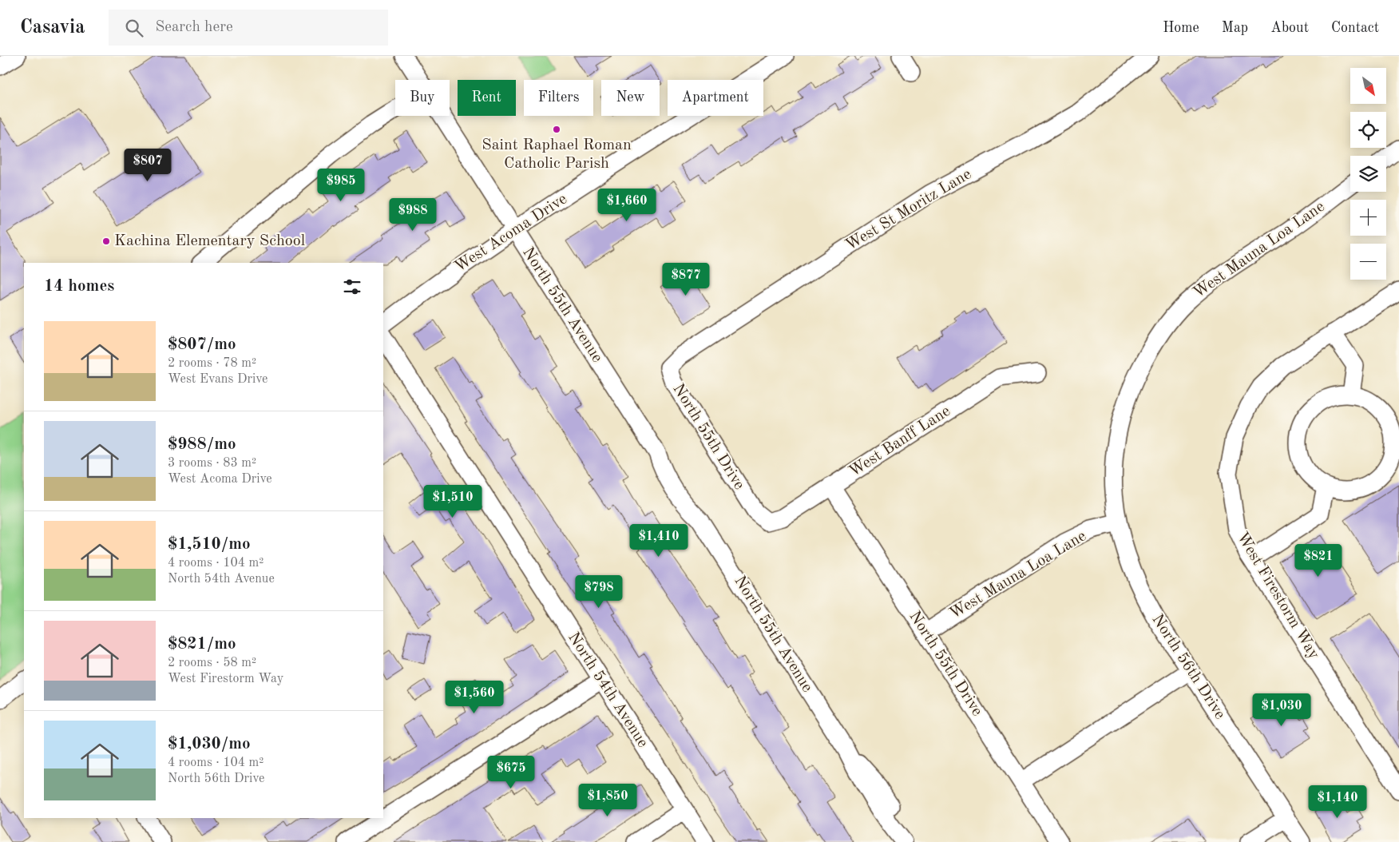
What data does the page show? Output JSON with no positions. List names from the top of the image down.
{
  "streets": {
    "street": [
      "West St Moritz Lane",
      "West Acoma Drive",
      "West Mauna Loa Lane",
      "North 55th Avenue",
      "North 55th Drive",
      "West Banff Lane",
      "West Firestorm Way",
      "North 56th Drive",
      "North 54th Avenue"
    ]
  },
  "crossings": [
    ["West St Moritz Lane", "North 55th Drive"],
    ["West Acoma Drive", "North 55th Avenue"],
    ["West Mauna Loa Lane", "North 55th Drive"],
    ["West Mauna Loa Lane", "North 56th Drive"],
    ["North 55th Drive", "West Banff Lane"]
  ],
  "places": ["Saint Raphael Roman Catholic Parish", "Kachina Elementary School"],
  "north": "bottom right",
  "page": {
    "header": "Casavia",
    "search": "Search here",
    "nav": [
      "Home",
      "Map",
      "About",
      "Contact"
    ],
    "map_buttons": ["+", "−"],
    "chip": [
      "Buy",
      "Rent",
      "Filters",
      "New",
      "Apartment"
    ],
    "price": [
      "$807",
      "$985",
      "$1,660",
      "$988",
      "$877",
      "$1,510",
      "$1,410",
      "$821",
      "$798",
      "$1,560",
      "$1,030",
      "$675",
      "$1,850",
      "$1,140"
    ],
    "heading": "14 homes",
    "list": [
      {
        "name": "$807/mo",
        "note": "2 rooms · 78 m² · West Evans Drive"
      },
      {
        "name": "$988/mo",
        "note": "3 rooms · 83 m² · West Acoma Drive"
      },
      {
        "name": "$1,510/mo",
        "note": "4 rooms · 104 m² · North 54th Avenue"
      },
      {
        "name": "$821/mo",
        "note": "2 rooms · 58 m² · West Firestorm Way"
      },
      {
        "name": "$1,030/mo",
        "note": "4 rooms · 104 m² · North 56th Drive"
      }
    ]
  }
}
